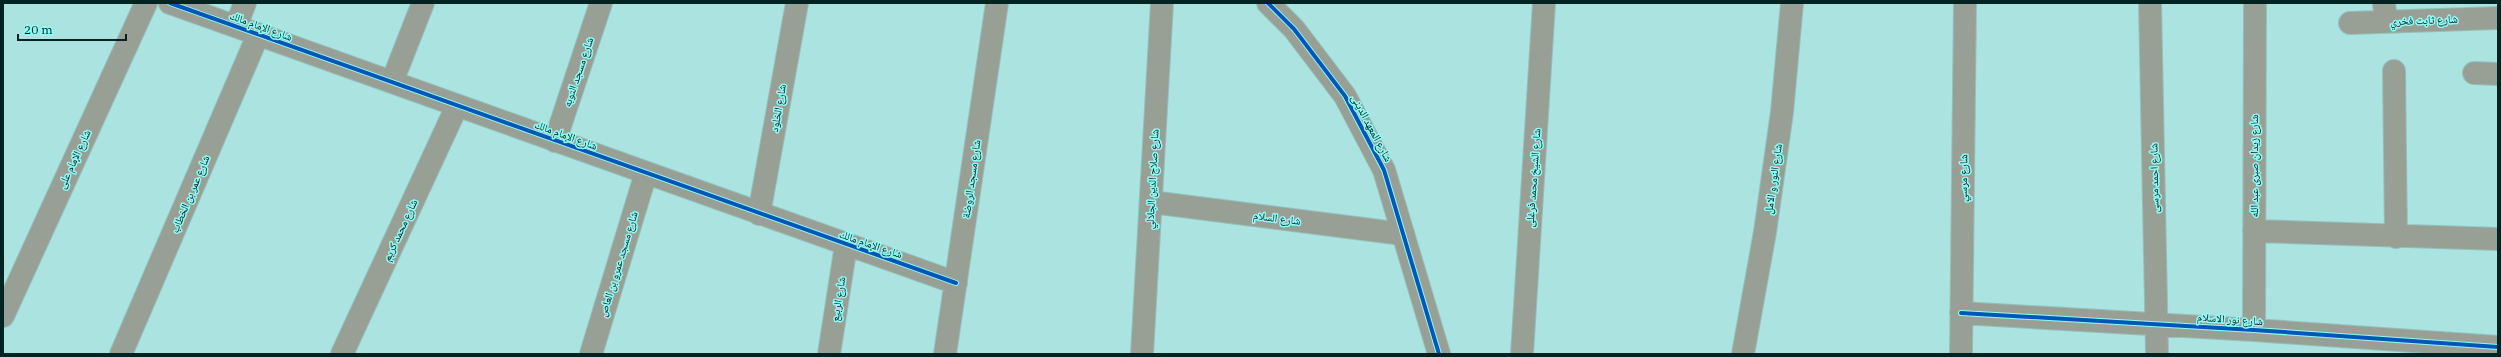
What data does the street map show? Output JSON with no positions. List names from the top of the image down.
{
  "streets": {
    "street": [
      "شارع ثابت فخري",
      "شارع الإمام مالك",
      "شارع مسجد التوبه",
      "شارع الخلود",
      "شارع المعهد الدينى",
      "شارع الإمام على",
      "شارع زيدان صبرى عبد الله",
      "شارع الشيخ محمد فرغلى",
      "شارع مرسي",
      "شارع احمد مرسى",
      "شارع مسجد الروضة",
      "شارع صلاح الدين الجلالي",
      "شارع النور و الامل",
      "شارع عمر بن الخطاب",
      "شارع السلام",
      "شارع محمد كريم",
      "شارع مسجد عمرو بن العاص",
      "شارع الربيع",
      "شارع نور الاسلام"
    ]
  },
  "crossings": [
    ["شارع الإمام مالك", "شارع مسجد التوبه"],
    ["شارع الإمام مالك", "شارع الخلود"],
    ["شارع الإمام مالك", "شارع مسجد الروضة"],
    ["شارع الإمام مالك", "شارع عمر بن الخطاب"],
    ["شارع الإمام مالك", "شارع محمد كريم"],
    ["شارع الإمام مالك", "شارع مسجد عمرو بن العاص"],
    ["شارع الإمام مالك", "شارع الربيع"],
    ["شارع المعهد الدينى", "شارع السلام"],
    ["شارع زيدان صبرى عبد الله", "شارع نور الاسلام"],
    ["شارع مرسي", "شارع نور الاسلام"],
    ["شارع احمد مرسى", "شارع نور الاسلام"],
    ["شارع صلاح الدين الجلالي", "شارع السلام"]
  ],
  "scale_bar": "20 m"
}
